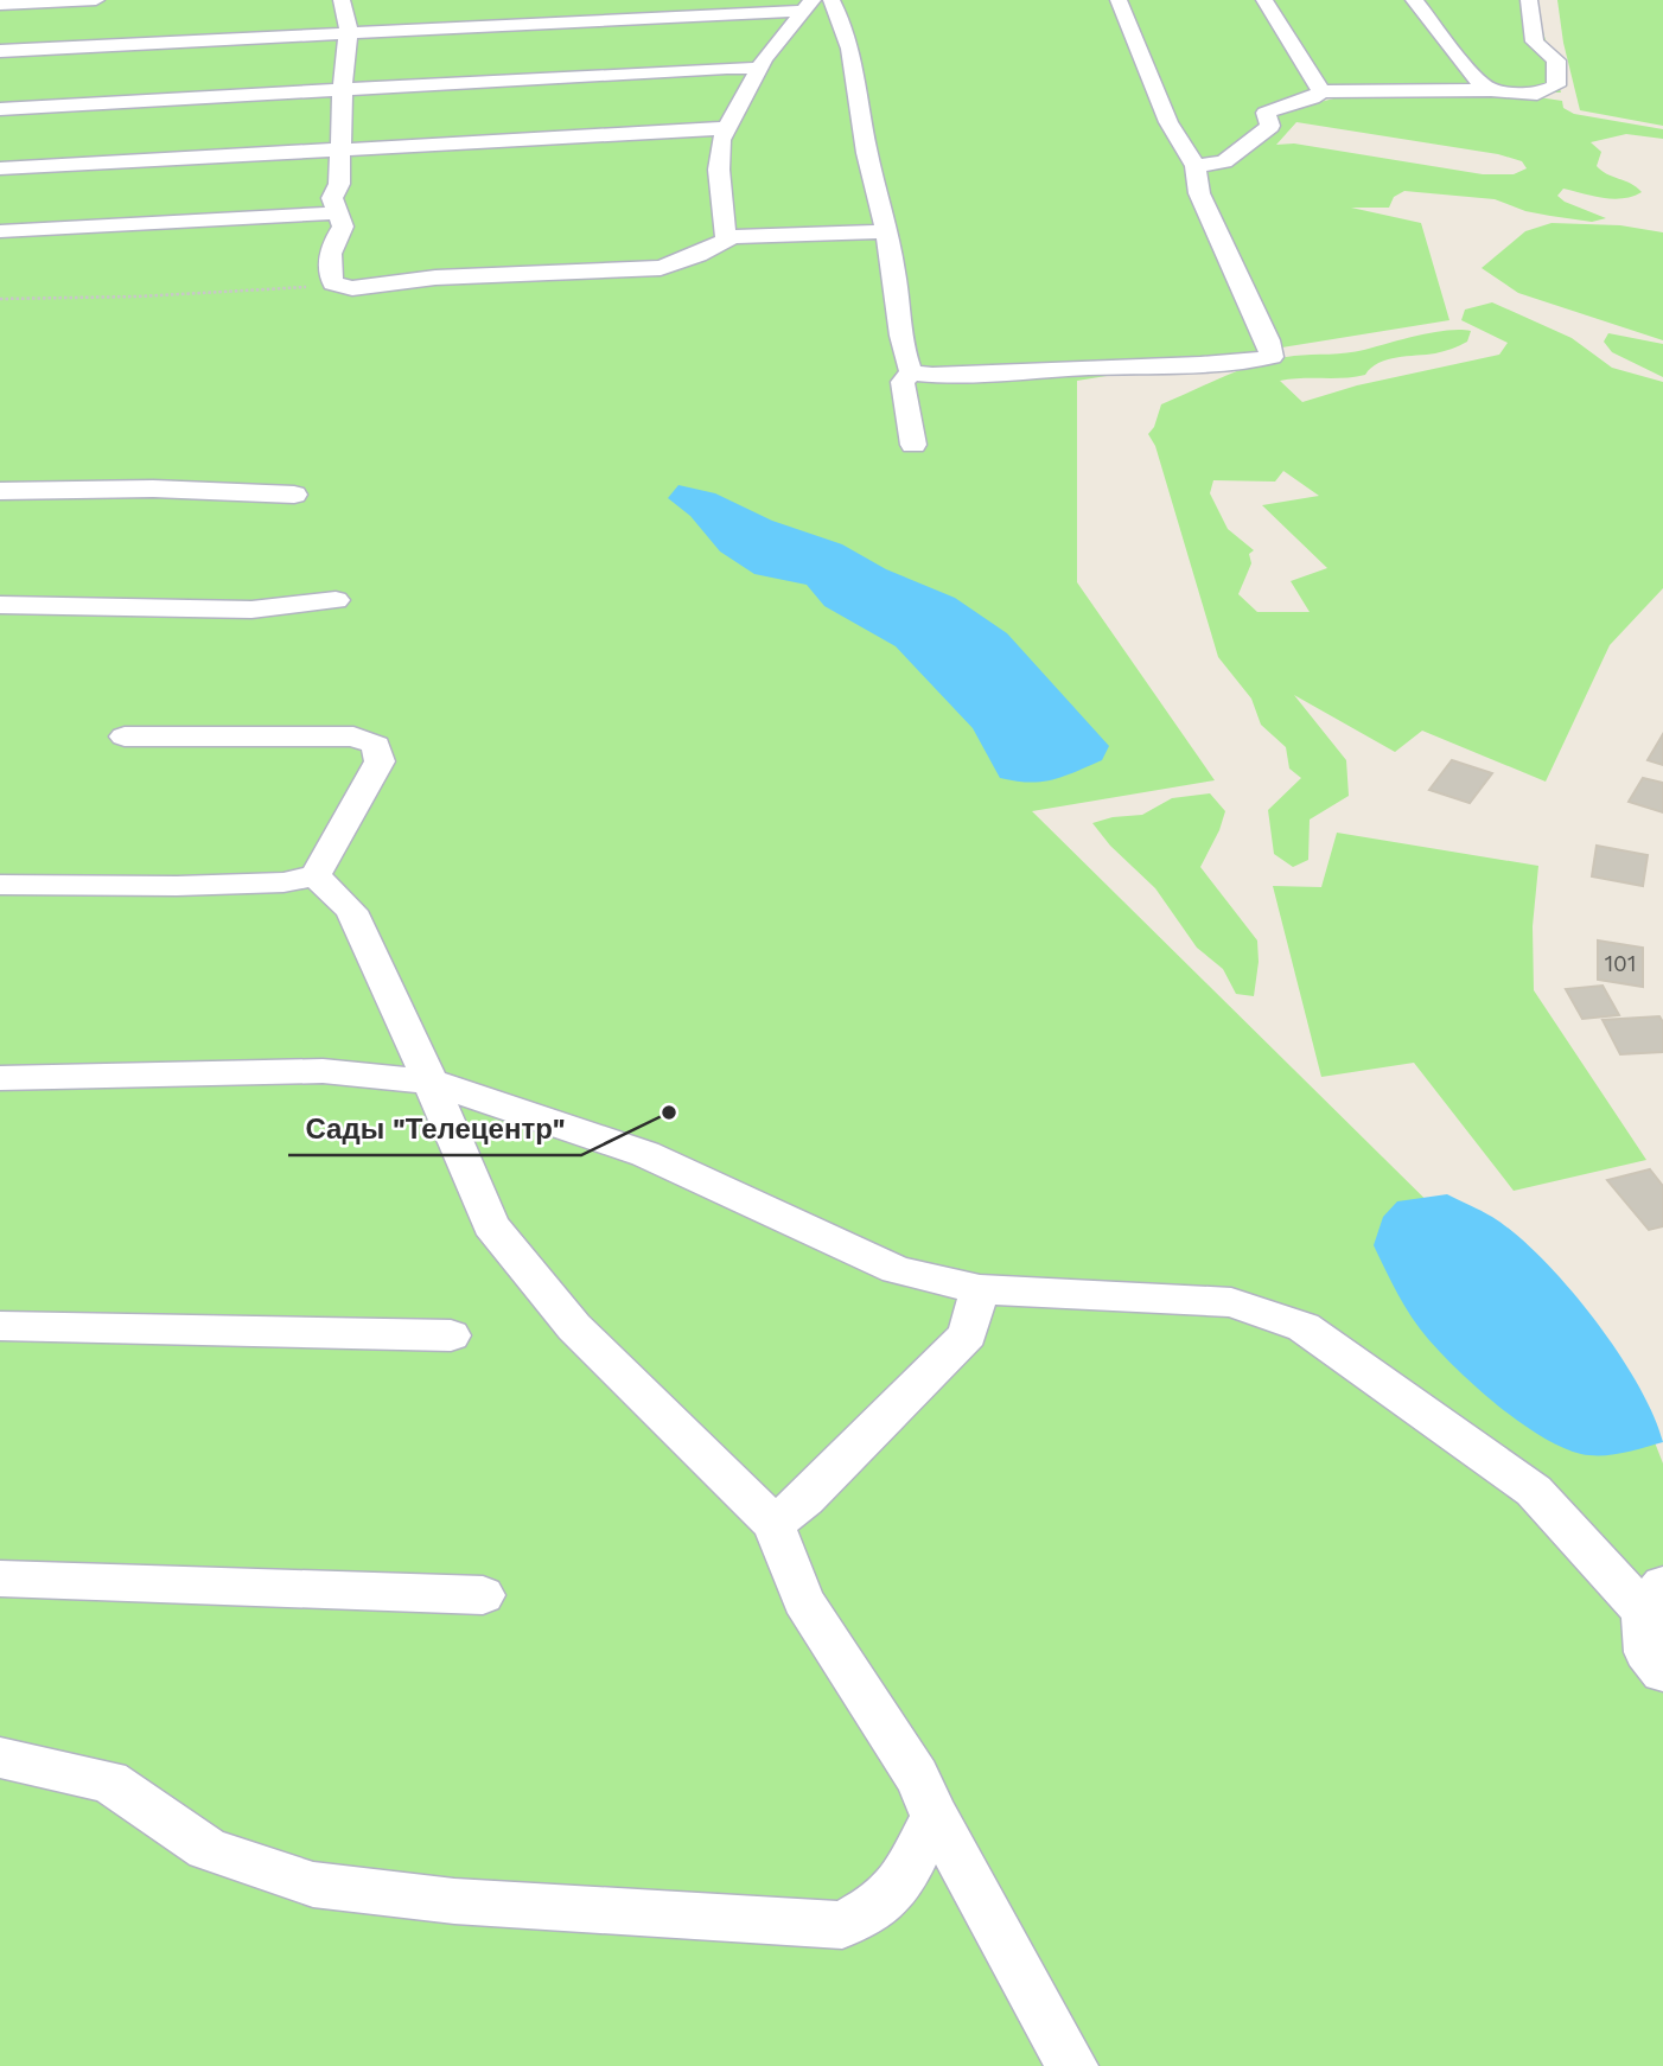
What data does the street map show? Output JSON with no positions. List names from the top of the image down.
{
  "places": ["Сады \"Телецентр\""],
  "house_numbers": ["101"]
}
